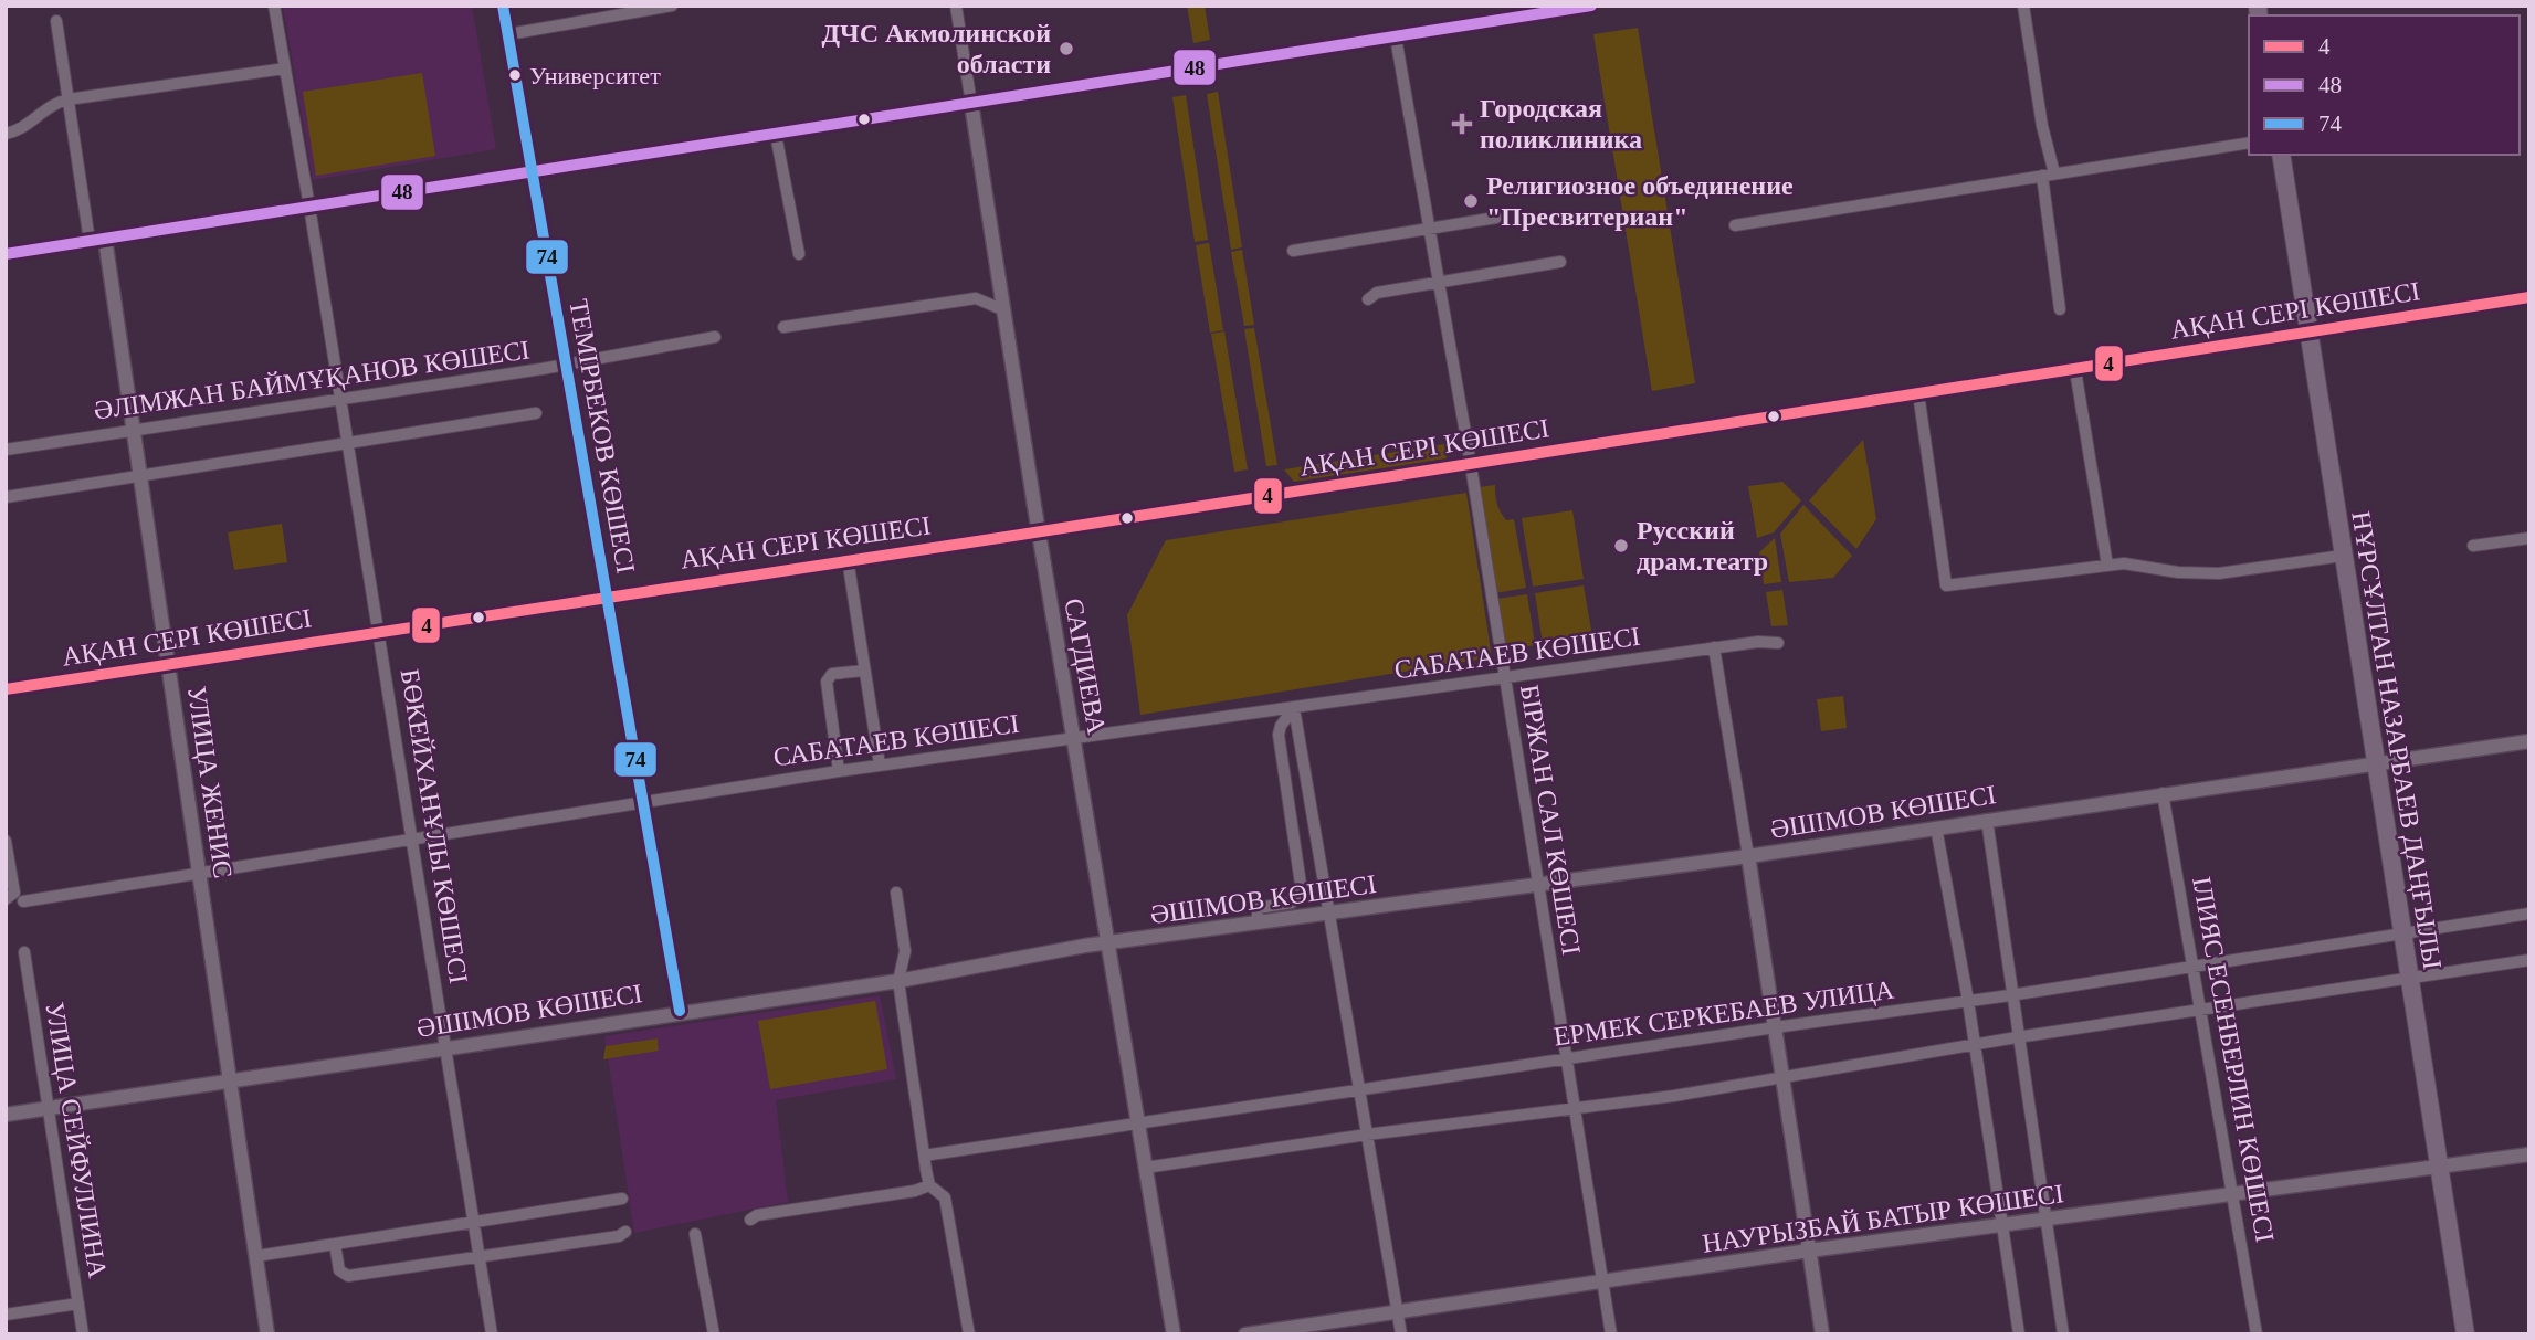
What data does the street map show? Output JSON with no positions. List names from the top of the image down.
{
  "streets": {
    "highway": ["НҰРСҰЛТАН НАЗАРБАЕВ ДАҢҒЫЛЫ"],
    "street": [
      "АҚАН СЕРІ КӨШЕСІ",
      "ӘЛІМЖАН БАЙМҰҚАНОВ КӨШЕСІ",
      "ТЕМІРБЕКОВ КӨШЕСІ",
      "САБАТАЕВ КӨШЕСІ",
      "САГДИЕВА",
      "УЛИЦА ЖЕНИС",
      "ӘШІМОВ КӨШЕСІ",
      "БІРЖАН САЛ КӨШЕСІ",
      "БӨКЕЙХАНҰЛЫ КӨШЕСІ",
      "ЕРМЕК СЕРКЕБАЕВ УЛИЦА",
      "ІЛИЯС ЕСЕНБЕРЛИН КӨШЕСІ",
      "УЛИЦА СЕЙФУЛЛИНА",
      "НАУРЫЗБАЙ БАТЫР КӨШЕСІ"
    ]
  },
  "crossings": [
    ["АҚАН СЕРІ КӨШЕСІ", "ТЕМІРБЕКОВ КӨШЕСІ"],
    ["АҚАН СЕРІ КӨШЕСІ", "САГДИЕВА"],
    ["АҚАН СЕРІ КӨШЕСІ", "НҰРСҰЛТАН НАЗАРБАЕВ ДАҢҒЫЛЫ"],
    ["АҚАН СЕРІ КӨШЕСІ", "УЛИЦА ЖЕНИС"],
    ["АҚАН СЕРІ КӨШЕСІ", "БІРЖАН САЛ КӨШЕСІ"],
    ["АҚАН СЕРІ КӨШЕСІ", "БӨКЕЙХАНҰЛЫ КӨШЕСІ"],
    ["ӘЛІМЖАН БАЙМҰҚАНОВ КӨШЕСІ", "ТЕМІРБЕКОВ КӨШЕСІ"],
    ["ӘЛІМЖАН БАЙМҰҚАНОВ КӨШЕСІ", "УЛИЦА ЖЕНИС"],
    ["ӘЛІМЖАН БАЙМҰҚАНОВ КӨШЕСІ", "БӨКЕЙХАНҰЛЫ КӨШЕСІ"],
    ["ТЕМІРБЕКОВ КӨШЕСІ", "САБАТАЕВ КӨШЕСІ"],
    ["ТЕМІРБЕКОВ КӨШЕСІ", "ӘШІМОВ КӨШЕСІ"],
    ["САБАТАЕВ КӨШЕСІ", "САГДИЕВА"],
    ["САБАТАЕВ КӨШЕСІ", "УЛИЦА ЖЕНИС"],
    ["САБАТАЕВ КӨШЕСІ", "БІРЖАН САЛ КӨШЕСІ"],
    ["САБАТАЕВ КӨШЕСІ", "БӨКЕЙХАНҰЛЫ КӨШЕСІ"],
    ["САГДИЕВА", "ӘШІМОВ КӨШЕСІ"],
    ["САГДИЕВА", "ЕРМЕК СЕРКЕБАЕВ УЛИЦА"],
    ["НҰРСҰЛТАН НАЗАРБАЕВ ДАҢҒЫЛЫ", "ӘШІМОВ КӨШЕСІ"],
    ["НҰРСҰЛТАН НАЗАРБАЕВ ДАҢҒЫЛЫ", "ЕРМЕК СЕРКЕБАЕВ УЛИЦА"],
    ["НҰРСҰЛТАН НАЗАРБАЕВ ДАҢҒЫЛЫ", "НАУРЫЗБАЙ БАТЫР КӨШЕСІ"],
    ["УЛИЦА ЖЕНИС", "ӘШІМОВ КӨШЕСІ"],
    ["ӘШІМОВ КӨШЕСІ", "БІРЖАН САЛ КӨШЕСІ"],
    ["ӘШІМОВ КӨШЕСІ", "БӨКЕЙХАНҰЛЫ КӨШЕСІ"],
    ["ӘШІМОВ КӨШЕСІ", "ІЛИЯС ЕСЕНБЕРЛИН КӨШЕСІ"],
    ["ӘШІМОВ КӨШЕСІ", "УЛИЦА СЕЙФУЛЛИНА"],
    ["БІРЖАН САЛ КӨШЕСІ", "ЕРМЕК СЕРКЕБАЕВ УЛИЦА"],
    ["БІРЖАН САЛ КӨШЕСІ", "НАУРЫЗБАЙ БАТЫР КӨШЕСІ"],
    ["ЕРМЕК СЕРКЕБАЕВ УЛИЦА", "ІЛИЯС ЕСЕНБЕРЛИН КӨШЕСІ"],
    ["ІЛИЯС ЕСЕНБЕРЛИН КӨШЕСІ", "НАУРЫЗБАЙ БАТЫР КӨШЕСІ"]
  ],
  "places": {
    "other": [
      "ДЧС Акмолинской области",
      "Университет",
      "Религиозное объединение \"Пресвитериан\"",
      "Русский драм.театр"
    ],
    "health": ["Городская поликлиника"]
  },
  "lines": ["transit line 48", "transit line 74", "transit line 4"],
  "legend": ["4", "48", "74"]
}
